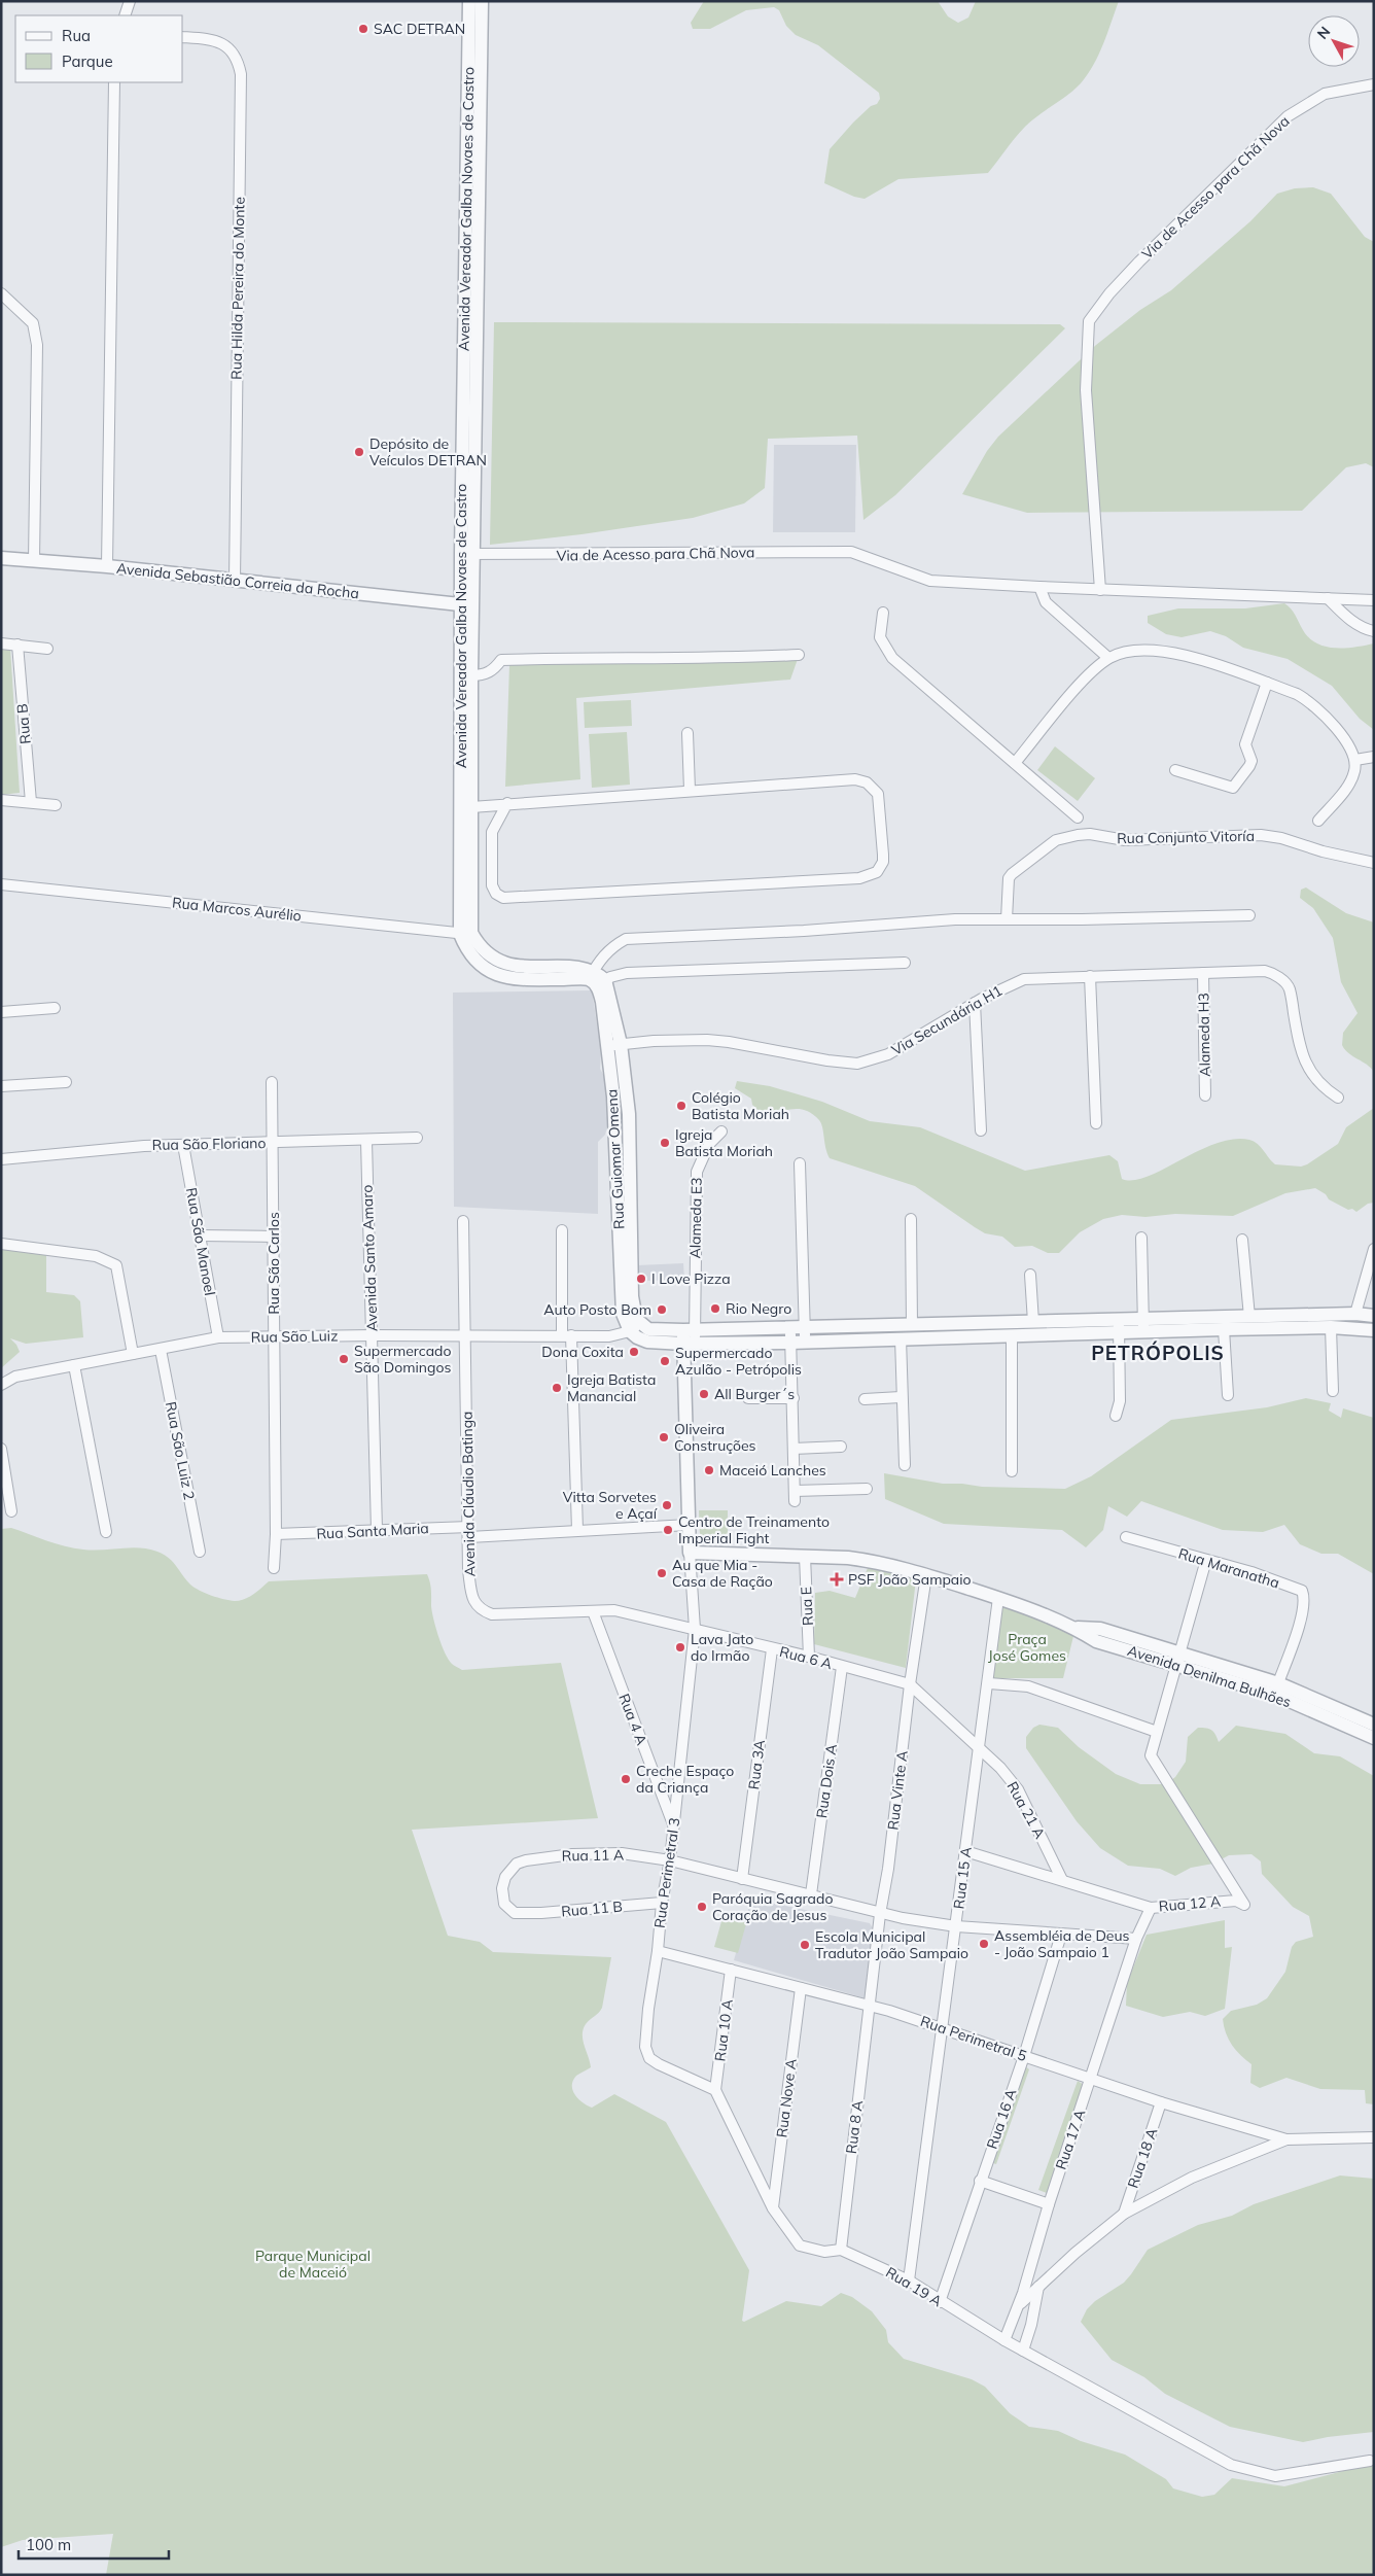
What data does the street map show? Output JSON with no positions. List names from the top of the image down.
{
  "streets": {
    "street": [
      "Via de Acesso para Chã Nova",
      "Avenida Vereador Galba Novaes de Castro",
      "Rua Hilda Pereira do Monte",
      "Avenida Sebastião Correia da Rocha",
      "Rua B",
      "Rua Conjunto Vitoría",
      "Rua Marcos Aurélio",
      "Via Secundária H1",
      "Alameda H3",
      "Rua São Floriano",
      "Rua Guiomar Omena",
      "Alameda E3",
      "Rua São Manoel",
      "Avenida Santo Amaro",
      "Rua São Carlos",
      "Rua São Luiz",
      "Rua São Luiz 2",
      "Avenida Cláudio Batinga",
      "Rua Santa Maria",
      "Rua Maranatha",
      "Rua E",
      "Rua 6 A",
      "Avenida Denilma Bulhões",
      "Rua 4 A",
      "Rua 3A",
      "Rua Dois A",
      "Rua Vinte A",
      "Rua 21 A",
      "Rua 11 A",
      "Rua Perimetral 3",
      "Rua 15 A",
      "Rua 12 A",
      "Rua 11 B",
      "Rua 10 A",
      "Rua Perimetral 5",
      "Rua Nove A",
      "Rua 16 A",
      "Rua 8 A",
      "Rua 17 A",
      "Rua 18 A",
      "Rua 19 A"
    ]
  },
  "crossings": [
    ["Via de Acesso para Chã Nova", "Avenida Vereador Galba Novaes de Castro"],
    ["Avenida Vereador Galba Novaes de Castro", "Avenida Sebastião Correia da Rocha"],
    ["Avenida Vereador Galba Novaes de Castro", "Rua Marcos Aurélio"],
    ["Avenida Vereador Galba Novaes de Castro", "Rua Guiomar Omena"],
    ["Rua Hilda Pereira do Monte", "Avenida Sebastião Correia da Rocha"],
    ["Via Secundária H1", "Alameda H3"],
    ["Via Secundária H1", "Rua Guiomar Omena"],
    ["Rua São Floriano", "Rua São Manoel"],
    ["Rua São Floriano", "Avenida Santo Amaro"],
    ["Rua São Floriano", "Rua São Carlos"],
    ["Rua Guiomar Omena", "Rua São Luiz"],
    ["Rua São Manoel", "Rua São Luiz"],
    ["Avenida Santo Amaro", "Rua São Luiz"],
    ["Avenida Santo Amaro", "Rua Santa Maria"],
    ["Rua São Carlos", "Rua São Luiz"],
    ["Rua São Carlos", "Rua Santa Maria"],
    ["Rua São Luiz", "Rua São Luiz 2"],
    ["Rua São Luiz", "Avenida Cláudio Batinga"],
    ["Avenida Cláudio Batinga", "Rua Santa Maria"],
    ["Avenida Cláudio Batinga", "Rua 6 A"],
    ["Rua Maranatha", "Avenida Denilma Bulhões"],
    ["Rua E", "Rua 6 A"],
    ["Rua E", "Avenida Denilma Bulhões"],
    ["Rua 6 A", "Rua 4 A"],
    ["Rua 6 A", "Rua 3A"],
    ["Rua 6 A", "Rua Dois A"],
    ["Rua 6 A", "Rua Vinte A"],
    ["Rua 6 A", "Rua 21 A"],
    ["Rua 6 A", "Rua Perimetral 3"],
    ["Rua 6 A", "Rua 15 A"],
    ["Avenida Denilma Bulhões", "Rua Vinte A"],
    ["Avenida Denilma Bulhões", "Rua Perimetral 3"],
    ["Avenida Denilma Bulhões", "Rua 15 A"],
    ["Rua 4 A", "Rua Perimetral 3"],
    ["Rua 3A", "Rua 11 A"],
    ["Rua Dois A", "Rua 11 A"],
    ["Rua Vinte A", "Rua 11 A"],
    ["Rua Vinte A", "Rua Perimetral 5"],
    ["Rua Vinte A", "Rua 8 A"],
    ["Rua 21 A", "Rua 15 A"],
    ["Rua 21 A", "Rua 12 A"],
    ["Rua 11 A", "Rua Perimetral 3"],
    ["Rua 11 A", "Rua 15 A"],
    ["Rua 11 A", "Rua 11 B"],
    ["Rua 11 A", "Rua 16 A"],
    ["Rua 11 A", "Rua 17 A"],
    ["Rua Perimetral 3", "Rua 11 B"],
    ["Rua Perimetral 3", "Rua 10 A"],
    ["Rua Perimetral 3", "Rua Perimetral 5"],
    ["Rua Perimetral 3", "Rua 19 A"],
    ["Rua 15 A", "Rua 12 A"],
    ["Rua 15 A", "Rua Perimetral 5"],
    ["Rua 15 A", "Rua 19 A"],
    ["Rua 12 A", "Rua 17 A"],
    ["Rua 10 A", "Rua Perimetral 5"],
    ["Rua 10 A", "Rua 19 A"],
    ["Rua Perimetral 5", "Rua Nove A"],
    ["Rua Perimetral 5", "Rua 16 A"],
    ["Rua Perimetral 5", "Rua 8 A"],
    ["Rua Perimetral 5", "Rua 17 A"],
    ["Rua Perimetral 5", "Rua 18 A"],
    ["Rua Nove A", "Rua 19 A"],
    ["Rua 16 A", "Rua 19 A"],
    ["Rua 8 A", "Rua 19 A"],
    ["Rua 17 A", "Rua 19 A"]
  ],
  "districts": ["PETRÓPOLIS"],
  "parks": ["Praça José Gomes", "Parque Municipal de Maceió"],
  "places": {
    "other": [
      "SAC DETRAN",
      "Depósito de Veículos DETRAN",
      "Colégio Batista Moriah",
      "Igreja Batista Moriah",
      "I Love Pizza",
      "Rio Negro",
      "Auto Posto Bom",
      "Dona Coxita",
      "Supermercado São Domingos",
      "Supermercado Azulão - Petrópolis",
      "Igreja Batista Manancial",
      "All Burger´s",
      "Oliveira Construções",
      "Maceió Lanches",
      "Vitta Sorvetes e Açaí",
      "Centro de Treinamento Imperial Fight",
      "Au que Mia - Casa de Ração",
      "Lava Jato do Irmão",
      "Creche Espaço da Criança",
      "Paróquia Sagrado Coração de Jesus",
      "Assembléia de Deus - João Sampaio 1",
      "Escola Municipal Tradutor João Sampaio"
    ],
    "health": ["PSF João Sampaio"]
  },
  "legend": ["Rua", "Parque"],
  "scale_bar": "100 m",
  "north": "top left"
}
